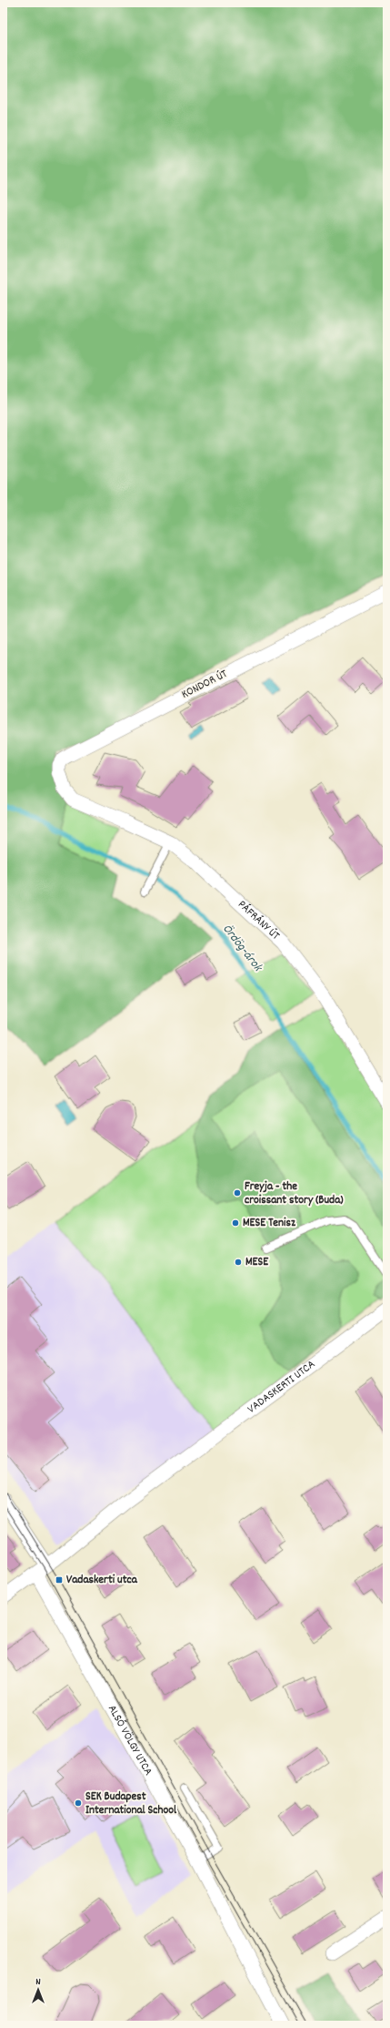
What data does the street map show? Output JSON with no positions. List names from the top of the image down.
{
  "streets": {
    "street": [
      "KONDOR ÚT",
      "PÁFRÁNY ÚT",
      "VADASKERTI UTCA",
      "ALSÓ VÖLGY UTCA"
    ]
  },
  "crossings": [
    ["KONDOR ÚT", "PÁFRÁNY ÚT"],
    ["VADASKERTI UTCA", "ALSÓ VÖLGY UTCA"]
  ],
  "water": ["Ördög-árok"],
  "places": {
    "other": [
      "Freyja - the croissant story (Buda)",
      "MESE Tenisz",
      "MESE",
      "SEK Budapest International School"
    ],
    "transit": ["Vadaskerti utca"]
  },
  "north": "top"
}
